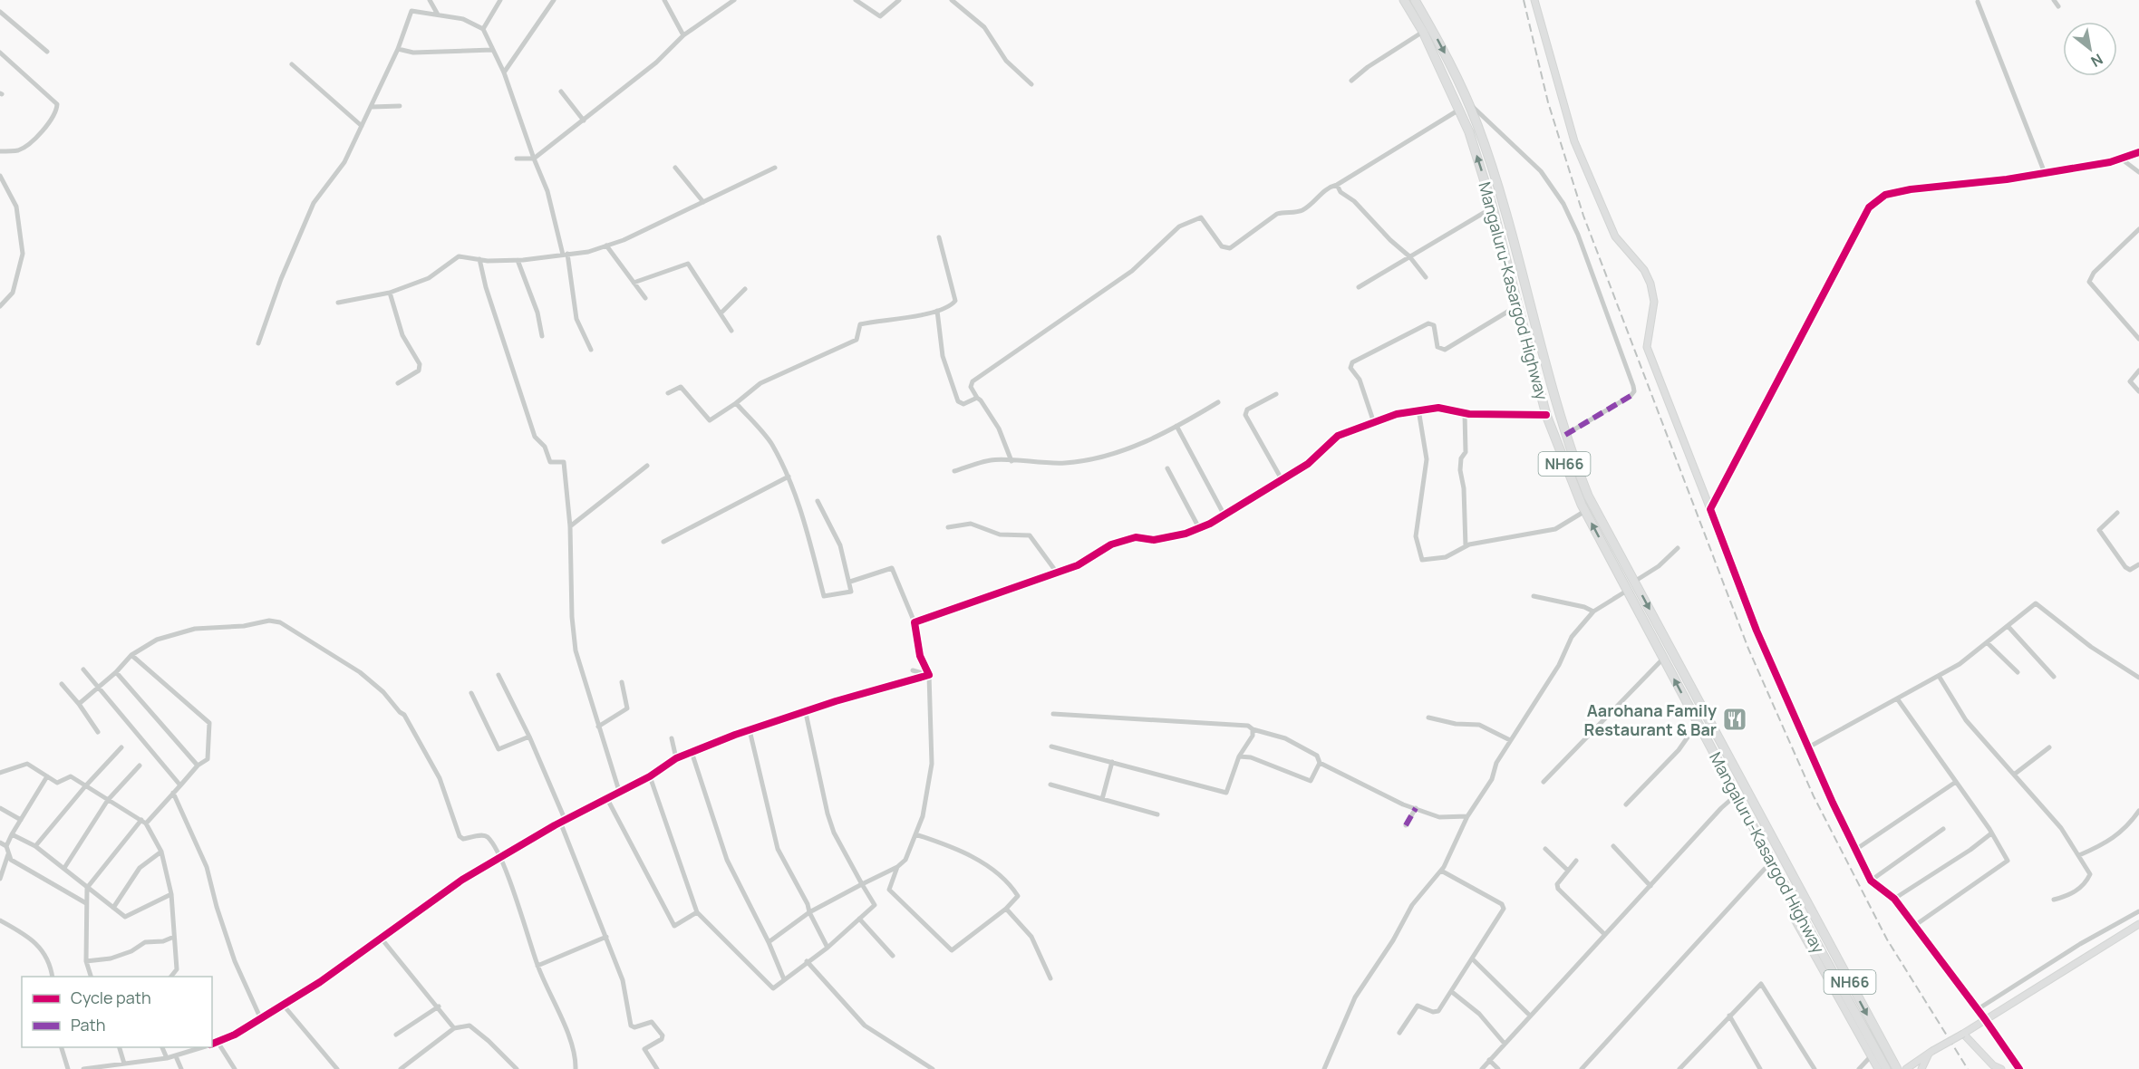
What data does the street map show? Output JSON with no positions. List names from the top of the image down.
{
  "streets": {
    "highway": ["Mangaluru-Kasargod Highway", "NH66"]
  },
  "places": {
    "restaurant": ["Aarohana Family Restaurant & Bar"]
  },
  "legend": ["Cycle path", "Path"],
  "north": "bottom right"
}
